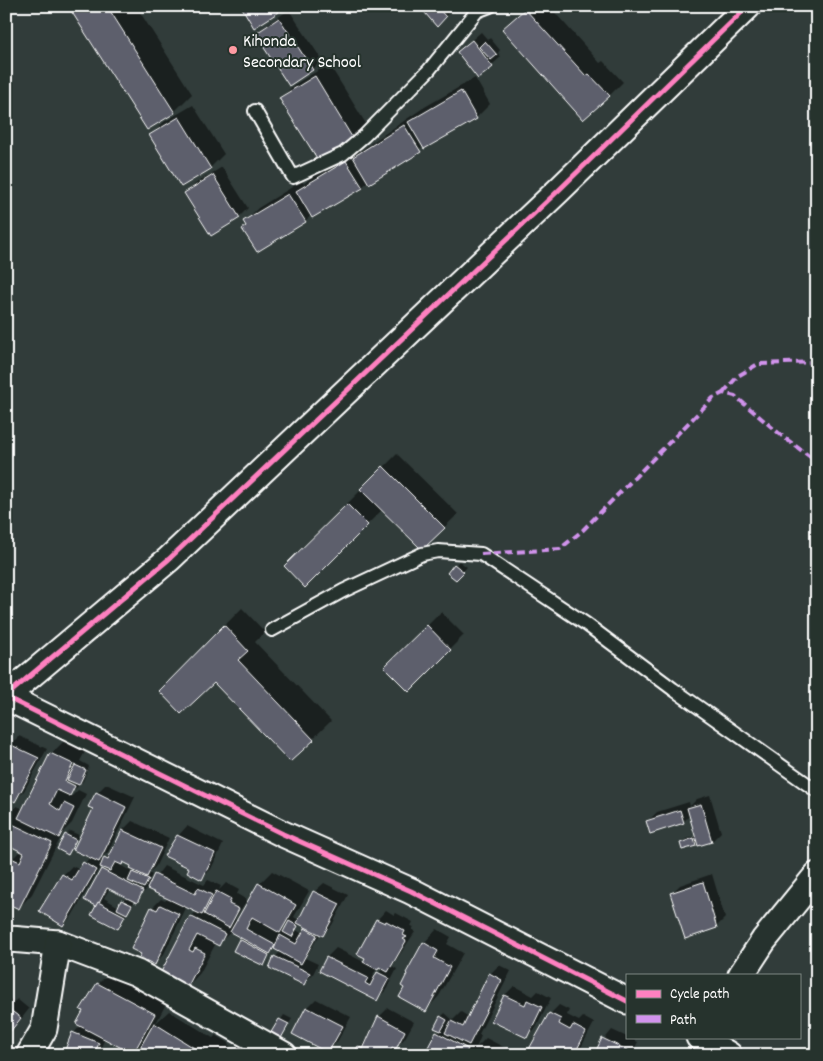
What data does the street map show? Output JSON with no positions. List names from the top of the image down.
{
  "places": ["Kihonda Secondary School"],
  "legend": ["Cycle path", "Path"]
}
